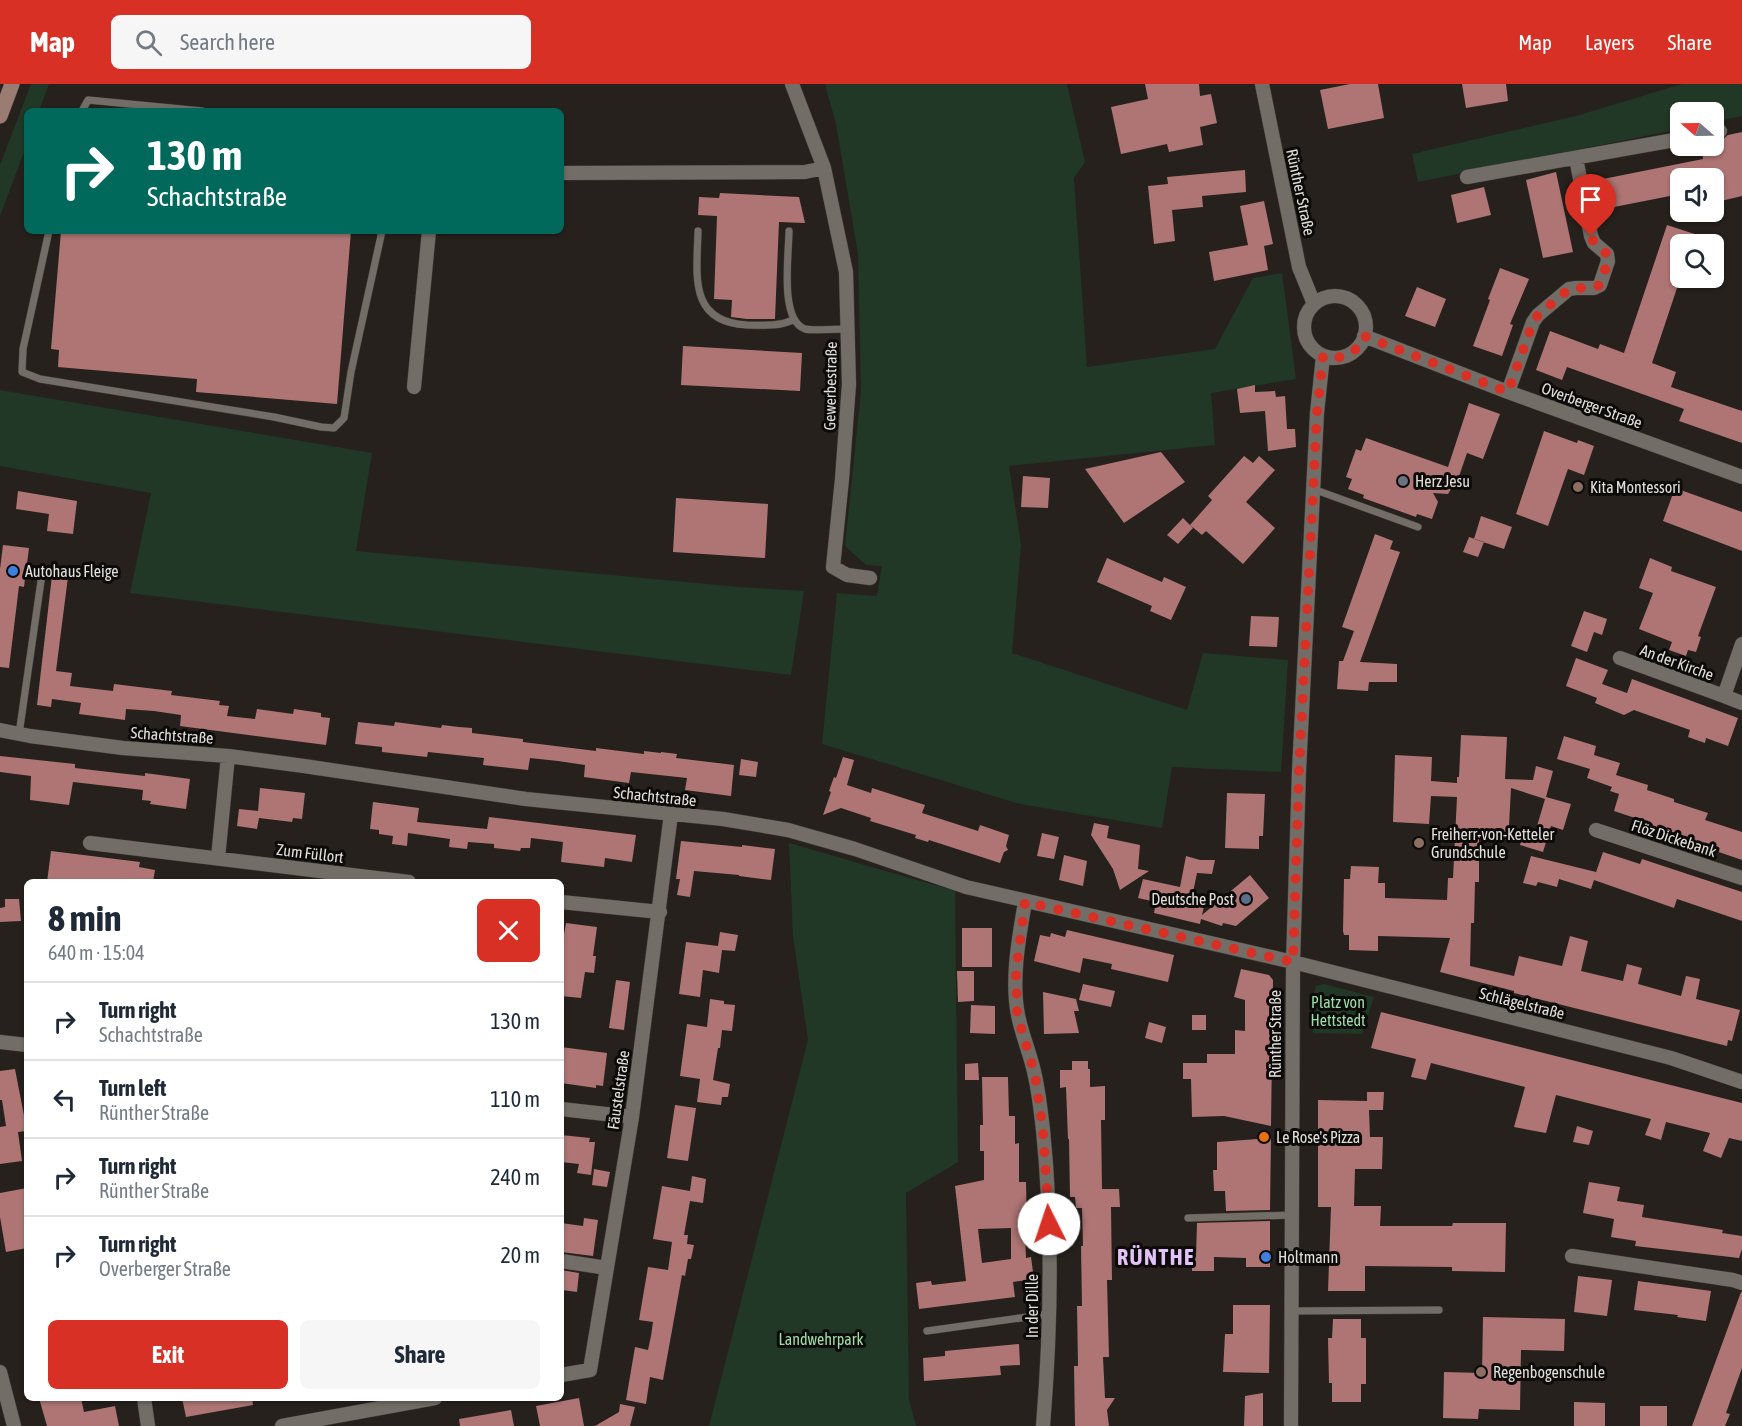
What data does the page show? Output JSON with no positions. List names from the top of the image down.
{
  "streets": {
    "street": [
      "Rünther Straße",
      "Gewerbestraße",
      "Overberger Straße",
      "An der Kirche",
      "Schachtstraße",
      "Flöz Dickebank",
      "Zum Füllort",
      "Schlägelstraße",
      "Fäustelstraße",
      "In der Dille"
    ]
  },
  "crossings": [
    ["Rünther Straße", "Overberger Straße"],
    ["Rünther Straße", "Schachtstraße"],
    ["Rünther Straße", "Schlägelstraße"],
    ["Schachtstraße", "Schlägelstraße"],
    ["Schachtstraße", "Fäustelstraße"],
    ["Schachtstraße", "In der Dille"]
  ],
  "districts": ["RÜNTHE"],
  "parks": ["Platz von Hettstedt", "Landwehrpark"],
  "places": [
    "Herz Jesu",
    "Kita Montessori",
    "Autohaus Fleige",
    "Freiherr-von-Ketteler Grundschule",
    "Deutsche Post",
    "Le Rose's Pizza",
    "Holtmann",
    "Regenbogenschule"
  ],
  "north": "left",
  "page": {
    "header": "Map",
    "search": "Search here",
    "nav": ["Map", "Layers", "Share"],
    "turn": ["130 m", "Schachtstraße"],
    "heading": ["8 min", "640 m · 15:04"],
    "list": [
      {
        "name": "Turn right",
        "note": "Schachtstraße",
        "value": "130 m"
      },
      {
        "name": "Turn left",
        "note": "Rünther Straße",
        "value": "110 m"
      },
      {
        "name": "Turn right",
        "note": "Rünther Straße",
        "value": "240 m"
      },
      {
        "name": "Turn right",
        "note": "Overberger Straße",
        "value": "20 m"
      }
    ],
    "buttons": ["Exit", "Share"]
  }
}
